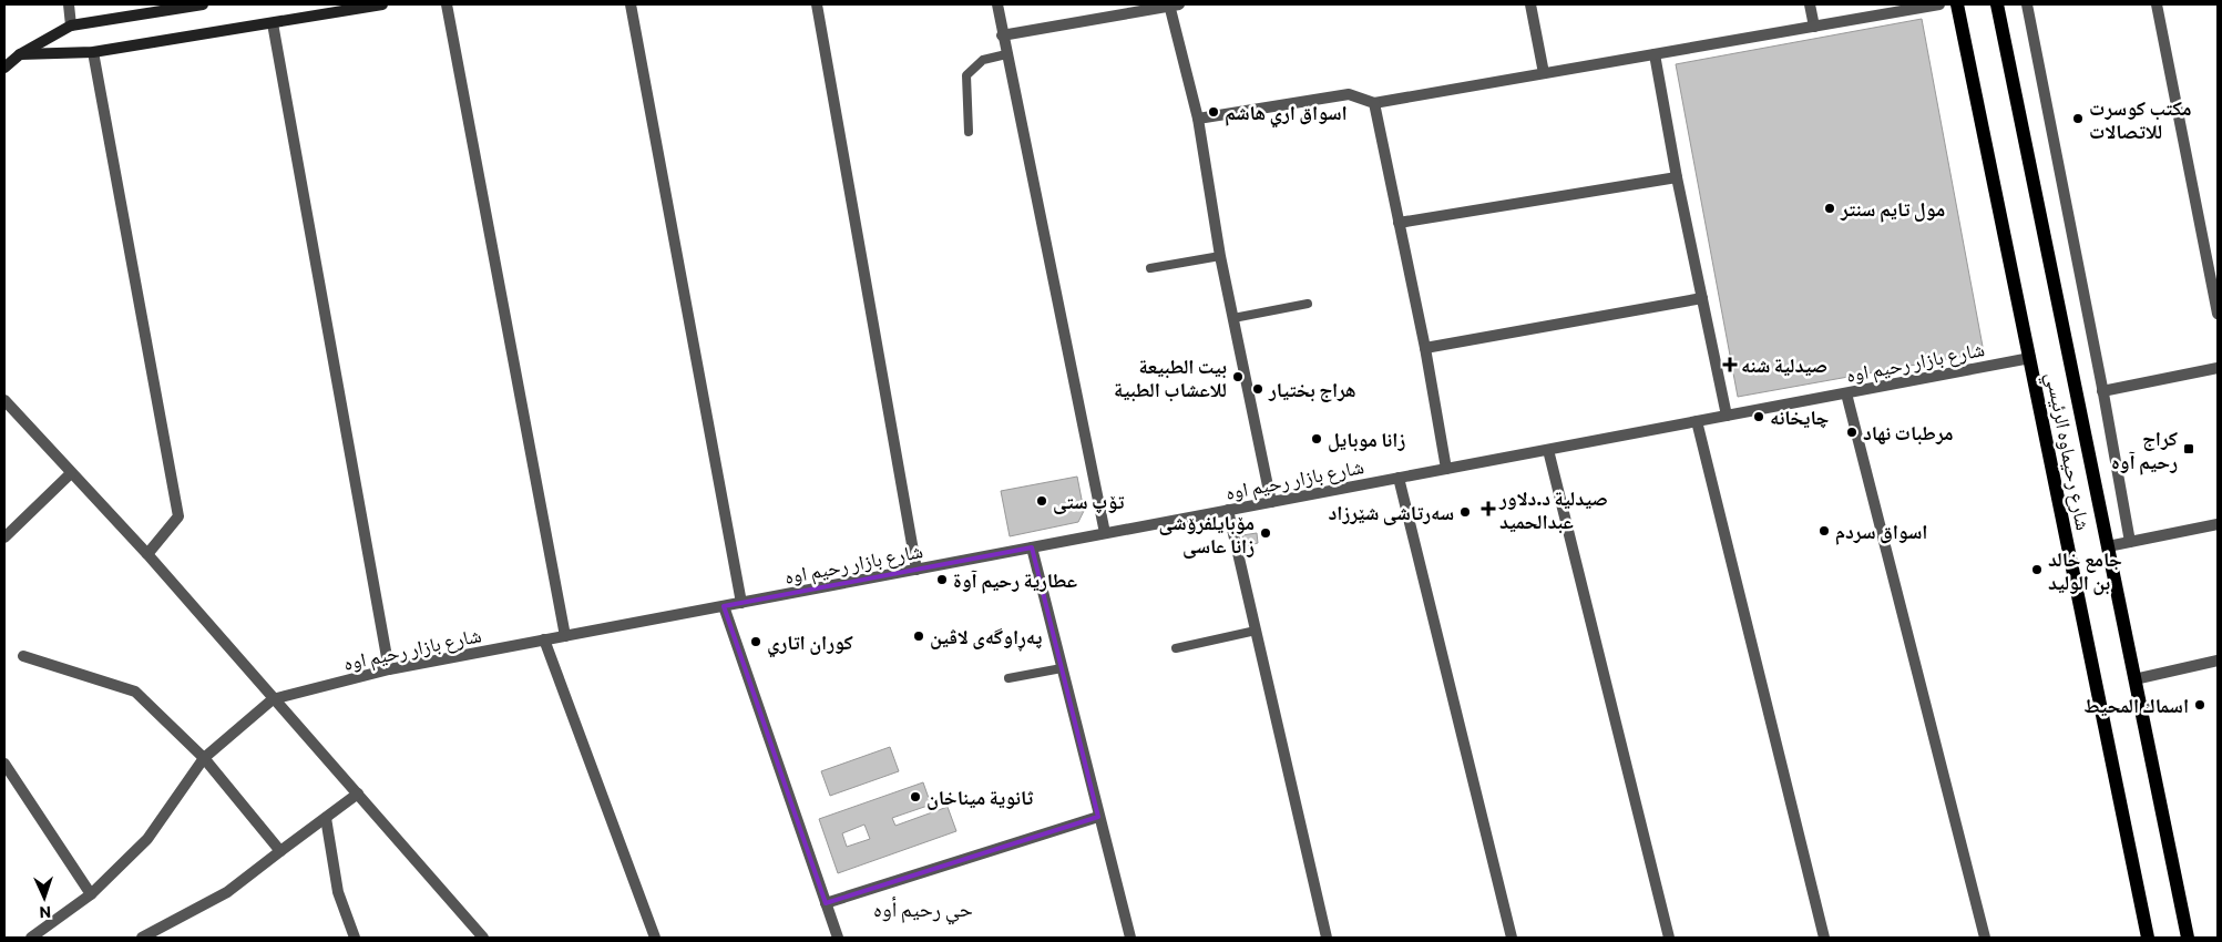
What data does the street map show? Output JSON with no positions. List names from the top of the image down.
{
  "streets": {
    "main road": ["شارع رحيماوه الرئيسي"],
    "street": ["شارع بازار رحيم اوه"]
  },
  "crossings": [
    ["شارع بازار رحيم اوه", "شارع رحيماوه الرئيسي"]
  ],
  "districts": ["حي رحيم أوه"],
  "places": {
    "other": [
      "اسواق اري هاشم",
      "مكتب كوسرت للاتصالات",
      "مول تايم سنتر",
      "بيت الطبيعة للاعشاب الطبية",
      "هراج بختيار",
      "چایخانە",
      "مرطبات نهاد",
      "زانا موبايل",
      "تۆپ ستی",
      "سەرتاشی شێرزاد",
      "اسواق سردم",
      "مۆبایلفرۆشی زانا عاسی",
      "جامع خالد بن الوليد",
      "عطارية رحيم آوة",
      "پەڕاوگەی لاڤین",
      "كوران اتاري",
      "اسماك المحيط",
      "ثانوية ميناخان"
    ],
    "health": ["صيدلية شنه", "صيدلية د.دلاور عبدالحميد"],
    "transit": ["كراج رحيم آوه"]
  },
  "north": "bottom"
}
